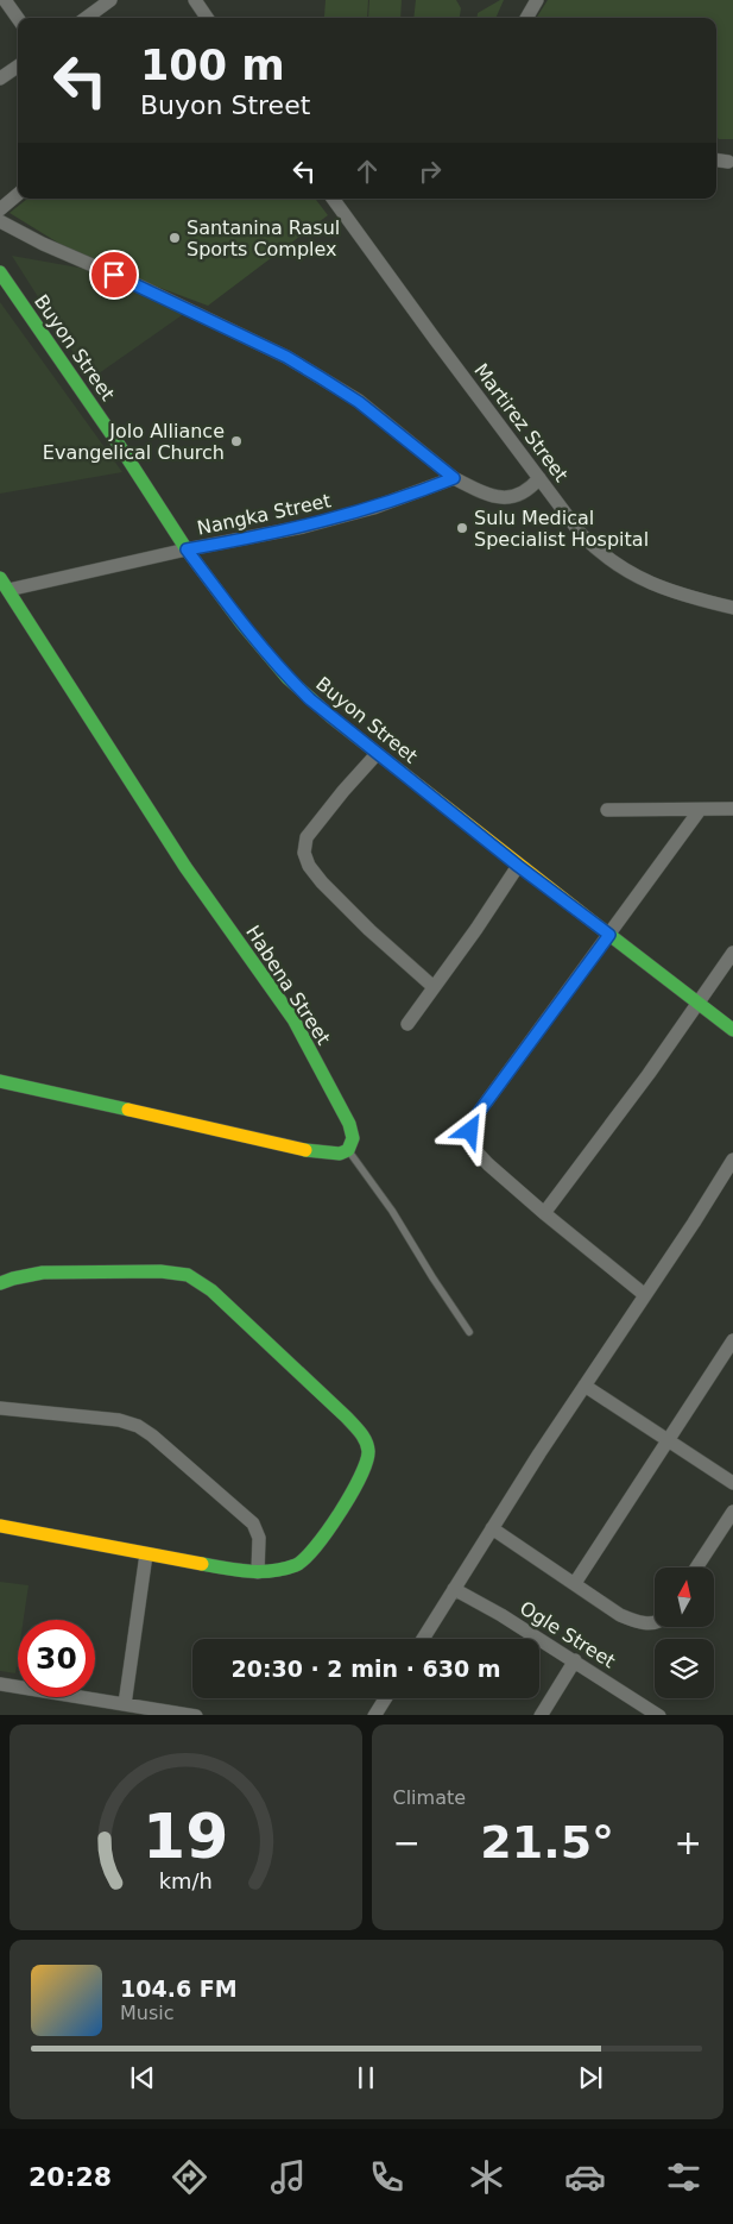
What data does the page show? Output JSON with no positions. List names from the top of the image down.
{
  "streets": {
    "street": [
      "Buyon Street",
      "Martirez Street",
      "Nangka Street",
      "Habena Street",
      "Ogle Street"
    ]
  },
  "crossings": [
    ["Buyon Street", "Nangka Street"],
    ["Nangka Street", "Habena Street"]
  ],
  "places": ["Santanina Rasul Sports Complex", "Jolo Alliance Evangelical Church", "Sulu Medical Specialist Hospital"],
  "north": "top",
  "page": {
    "turn": ["100 m", "Buyon Street"],
    "limit": "30",
    "trip": "20:30 · 2 min · 630 m",
    "tile": "Climate",
    "heat": ["−", "21.5°", "+"],
    "song": ["104.6 FM", "Music"],
    "tabs": "20:28",
    "gauge": ["19", "km/h"]
  }
}
